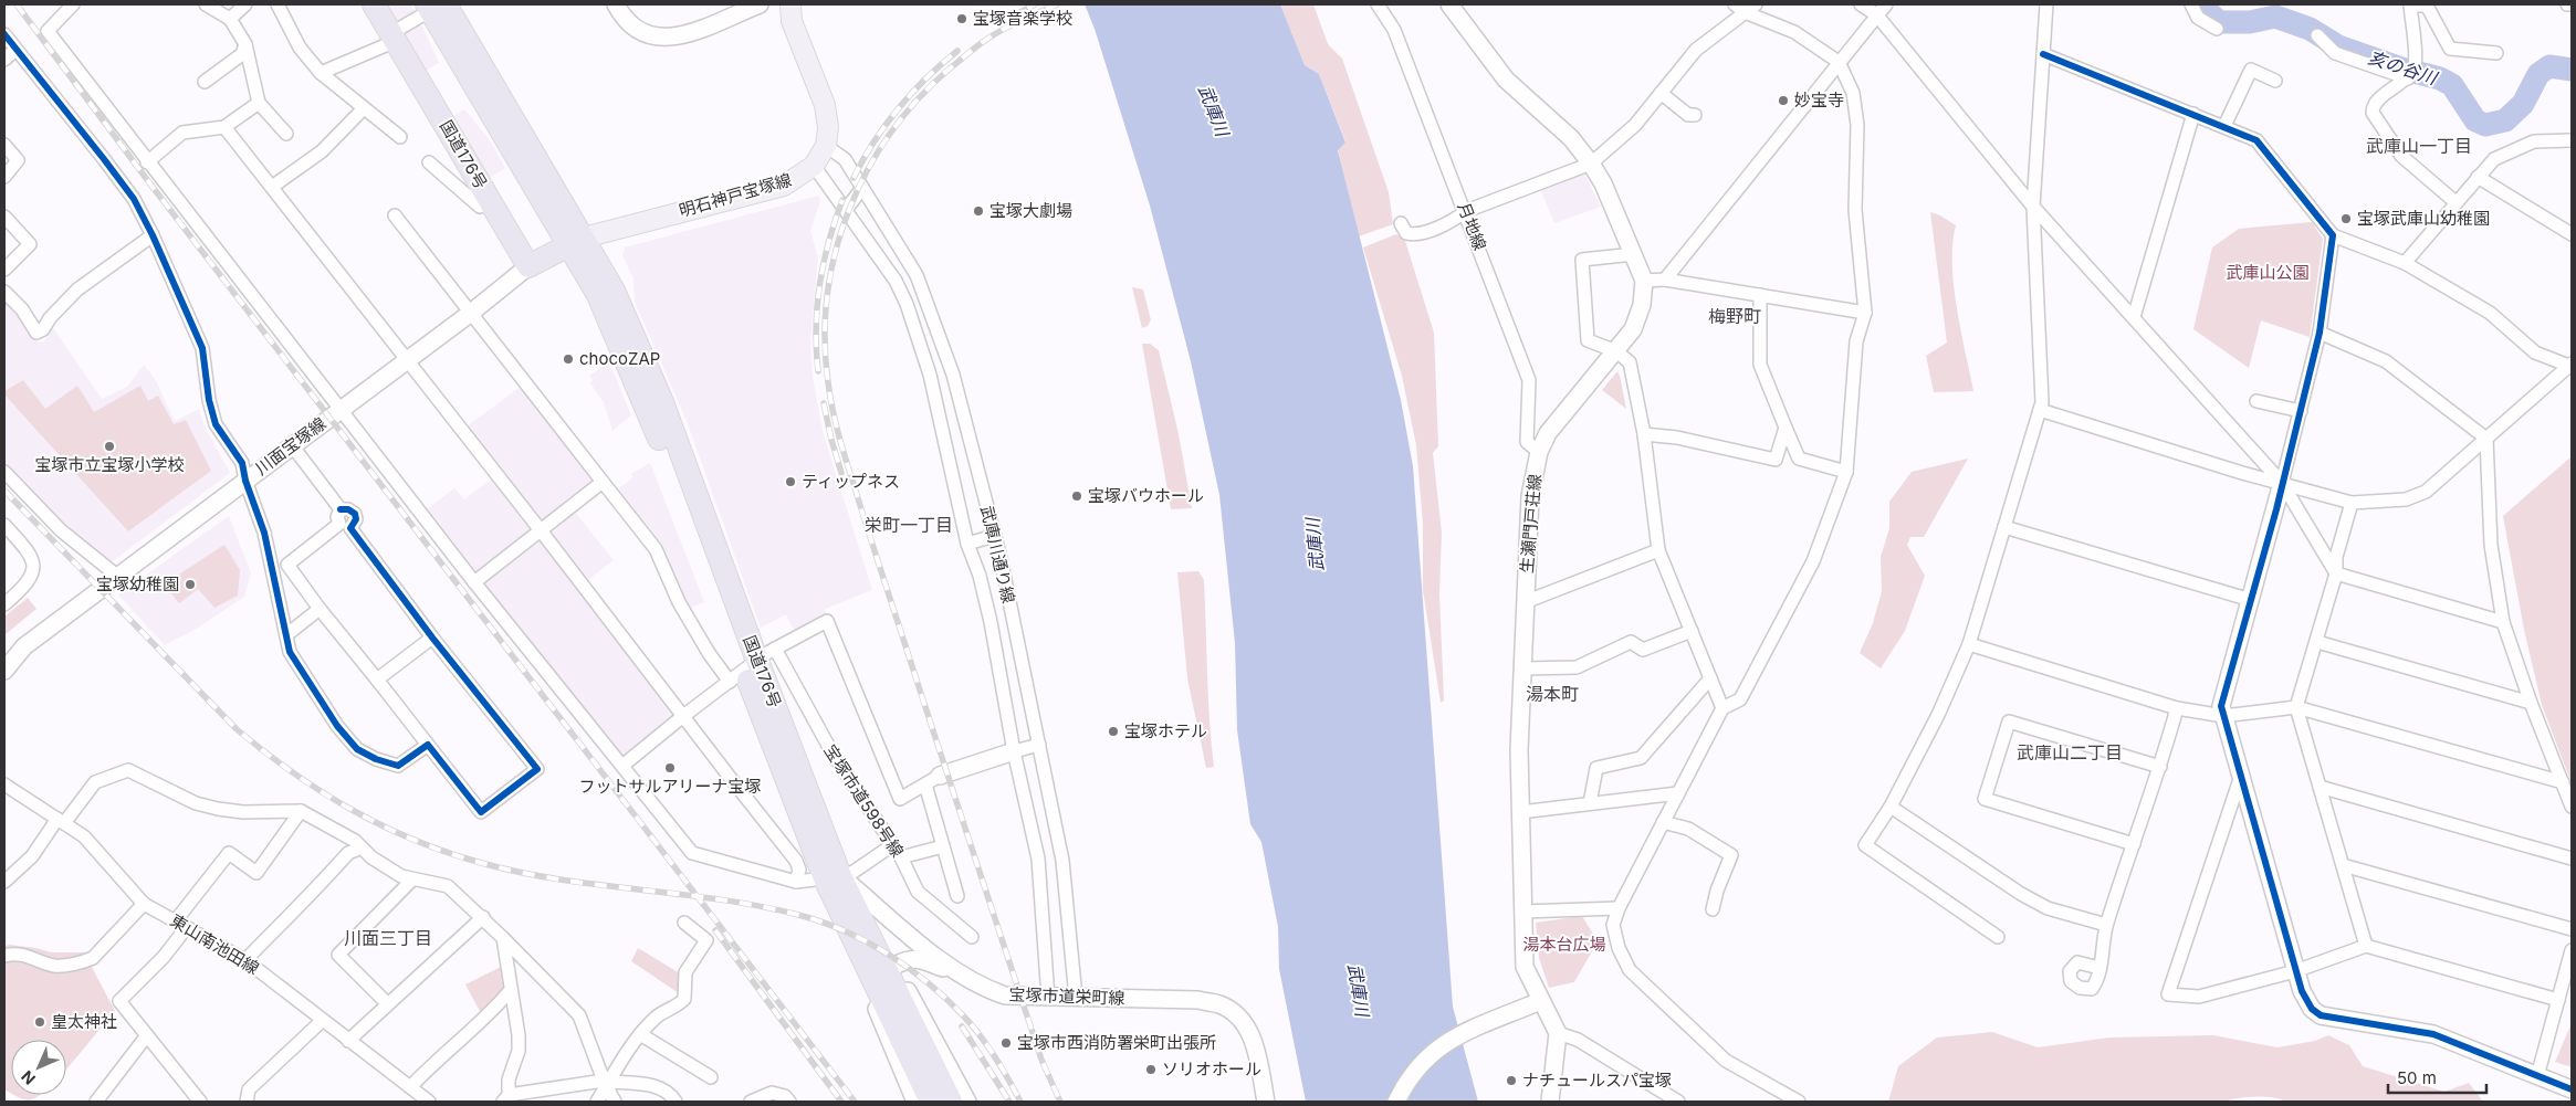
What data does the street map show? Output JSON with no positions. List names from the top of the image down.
{
  "streets": {
    "highway": ["国道176号"],
    "main road": ["明石神戸宝塚線"],
    "street": [
      "月地線",
      "川面宝塚線",
      "生瀬門戸荘線",
      "武庫川通り線",
      "宝塚市道598号線",
      "東山南池田線",
      "宝塚市道栄町線"
    ]
  },
  "crossings": [
    ["国道176号", "明石神戸宝塚線"],
    ["国道176号", "川面宝塚線"],
    ["国道176号", "宝塚市道598号線"],
    ["国道176号", "宝塚市道栄町線"],
    ["明石神戸宝塚線", "武庫川通り線"],
    ["月地線", "生瀬門戸荘線"],
    ["川面宝塚線", "宝塚市道598号線"],
    ["武庫川通り線", "宝塚市道栄町線"]
  ],
  "districts": [
    "武庫山一丁目",
    "梅野町",
    "栄町一丁目",
    "湯本町",
    "武庫山二丁目",
    "川面三丁目"
  ],
  "water": ["亥の谷川", "武庫川"],
  "parks": ["武庫山公園", "湯本台広場"],
  "places": [
    "宝塚音楽学校",
    "妙宝寺",
    "宝塚大劇場",
    "宝塚武庫山幼稚園",
    "chocoZAP",
    "宝塚市立宝塚小学校",
    "ティップネス",
    "宝塚バウホール",
    "宝塚幼稚園",
    "宝塚ホテル",
    "フットサルアリーナ宝塚",
    "皇太神社",
    "宝塚市西消防署栄町出張所",
    "ソリオホール",
    "ナチュールスパ宝塚"
  ],
  "scale_bar": "50 m",
  "north": "bottom left"
}
